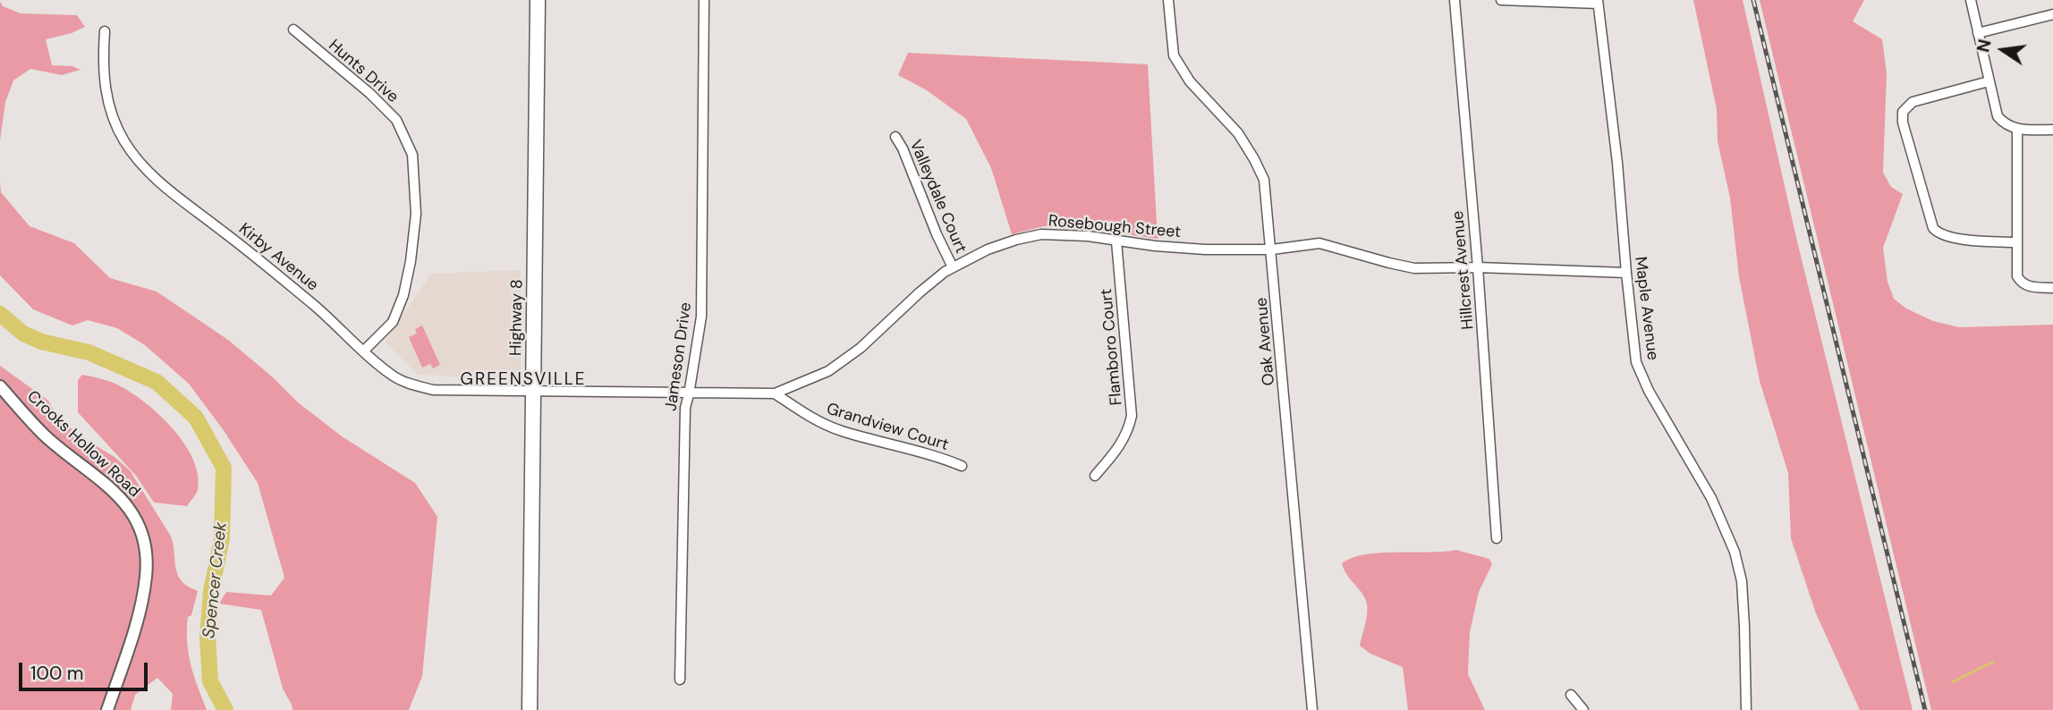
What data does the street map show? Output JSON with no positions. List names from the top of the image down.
{
  "streets": {
    "main road": ["Highway 8"],
    "street": [
      "Hunts Drive",
      "Valleydale Court",
      "Rosebough Street",
      "Kirby Avenue",
      "Hillcrest Avenue",
      "Maple Avenue",
      "Oak Avenue",
      "Flamboro Court",
      "Jameson Drive",
      "Grandview Court",
      "Crooks Hollow Road"
    ]
  },
  "crossings": [
    ["Hunts Drive", "Kirby Avenue"],
    ["Valleydale Court", "Rosebough Street"],
    ["Rosebough Street", "Kirby Avenue"],
    ["Rosebough Street", "Hillcrest Avenue"],
    ["Rosebough Street", "Maple Avenue"],
    ["Rosebough Street", "Highway 8"],
    ["Rosebough Street", "Oak Avenue"],
    ["Rosebough Street", "Flamboro Court"],
    ["Rosebough Street", "Jameson Drive"],
    ["Rosebough Street", "Grandview Court"],
    ["Kirby Avenue", "Highway 8"]
  ],
  "districts": ["GREENSVILLE"],
  "water": ["Spencer Creek"],
  "scale_bar": "100 m",
  "north": "left"
}
